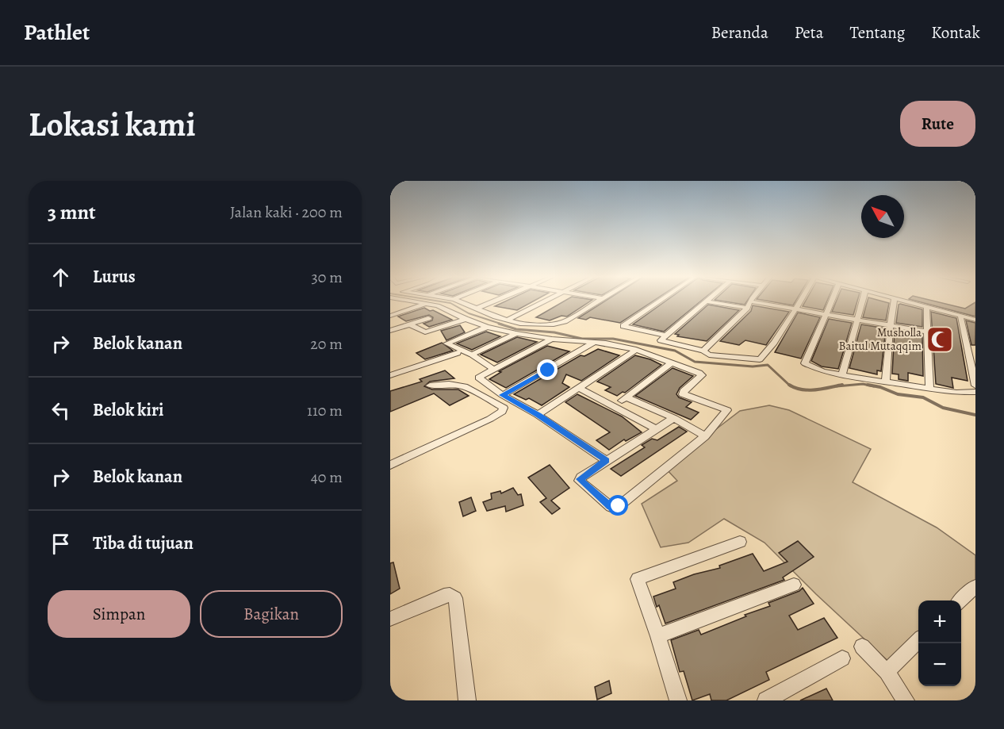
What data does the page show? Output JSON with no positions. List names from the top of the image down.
{
  "places": {
    "mosque": ["Musholla Baitul Mutaqqim"]
  },
  "north": "top left",
  "page": {
    "header": "Pathlet",
    "nav": [
      "Beranda",
      "Peta",
      "Tentang",
      "Kontak"
    ],
    "buttons": [
      "Rute",
      ["Simpan", "Bagikan"]
    ],
    "title": "Lokasi kami",
    "heading": ["3 mnt", "Jalan kaki · 200 m"],
    "list": [
      ["Lurus", "30 m"],
      ["Belok kanan", "20 m"],
      ["Belok kiri", "110 m"],
      ["Belok kanan", "40 m"],
      "Tiba di tujuan"
    ],
    "map_buttons": ["+", "−"]
  }
}
